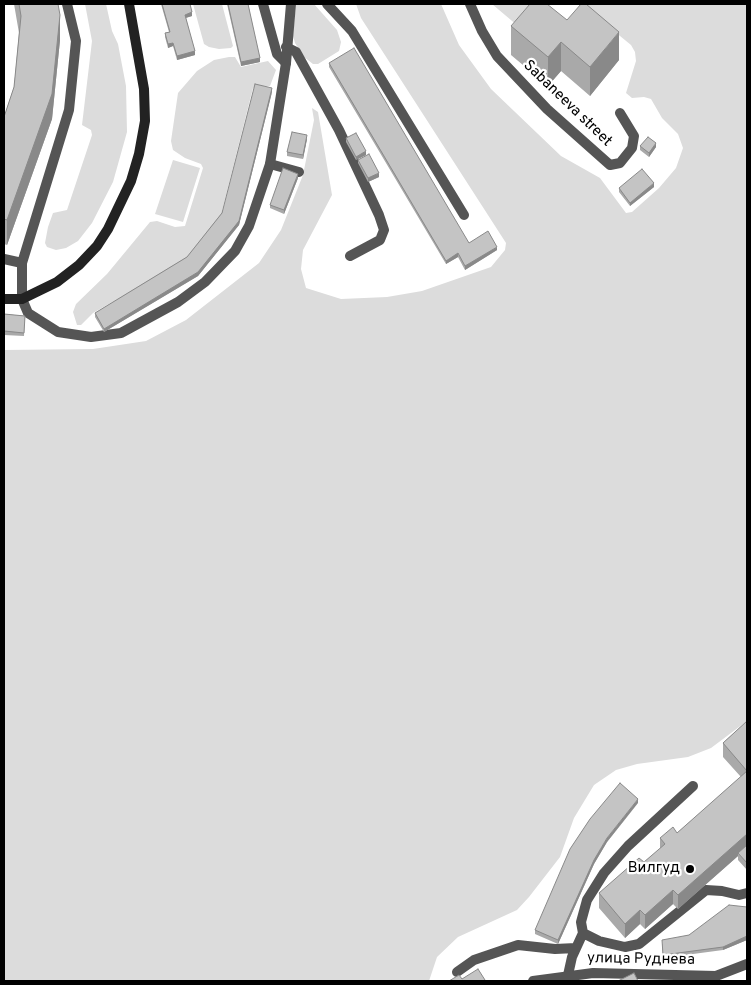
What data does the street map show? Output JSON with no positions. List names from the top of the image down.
{
  "streets": {
    "street": ["Sabaneeva street", "улица Руднева"]
  },
  "places": ["Вилгуд"]
}
